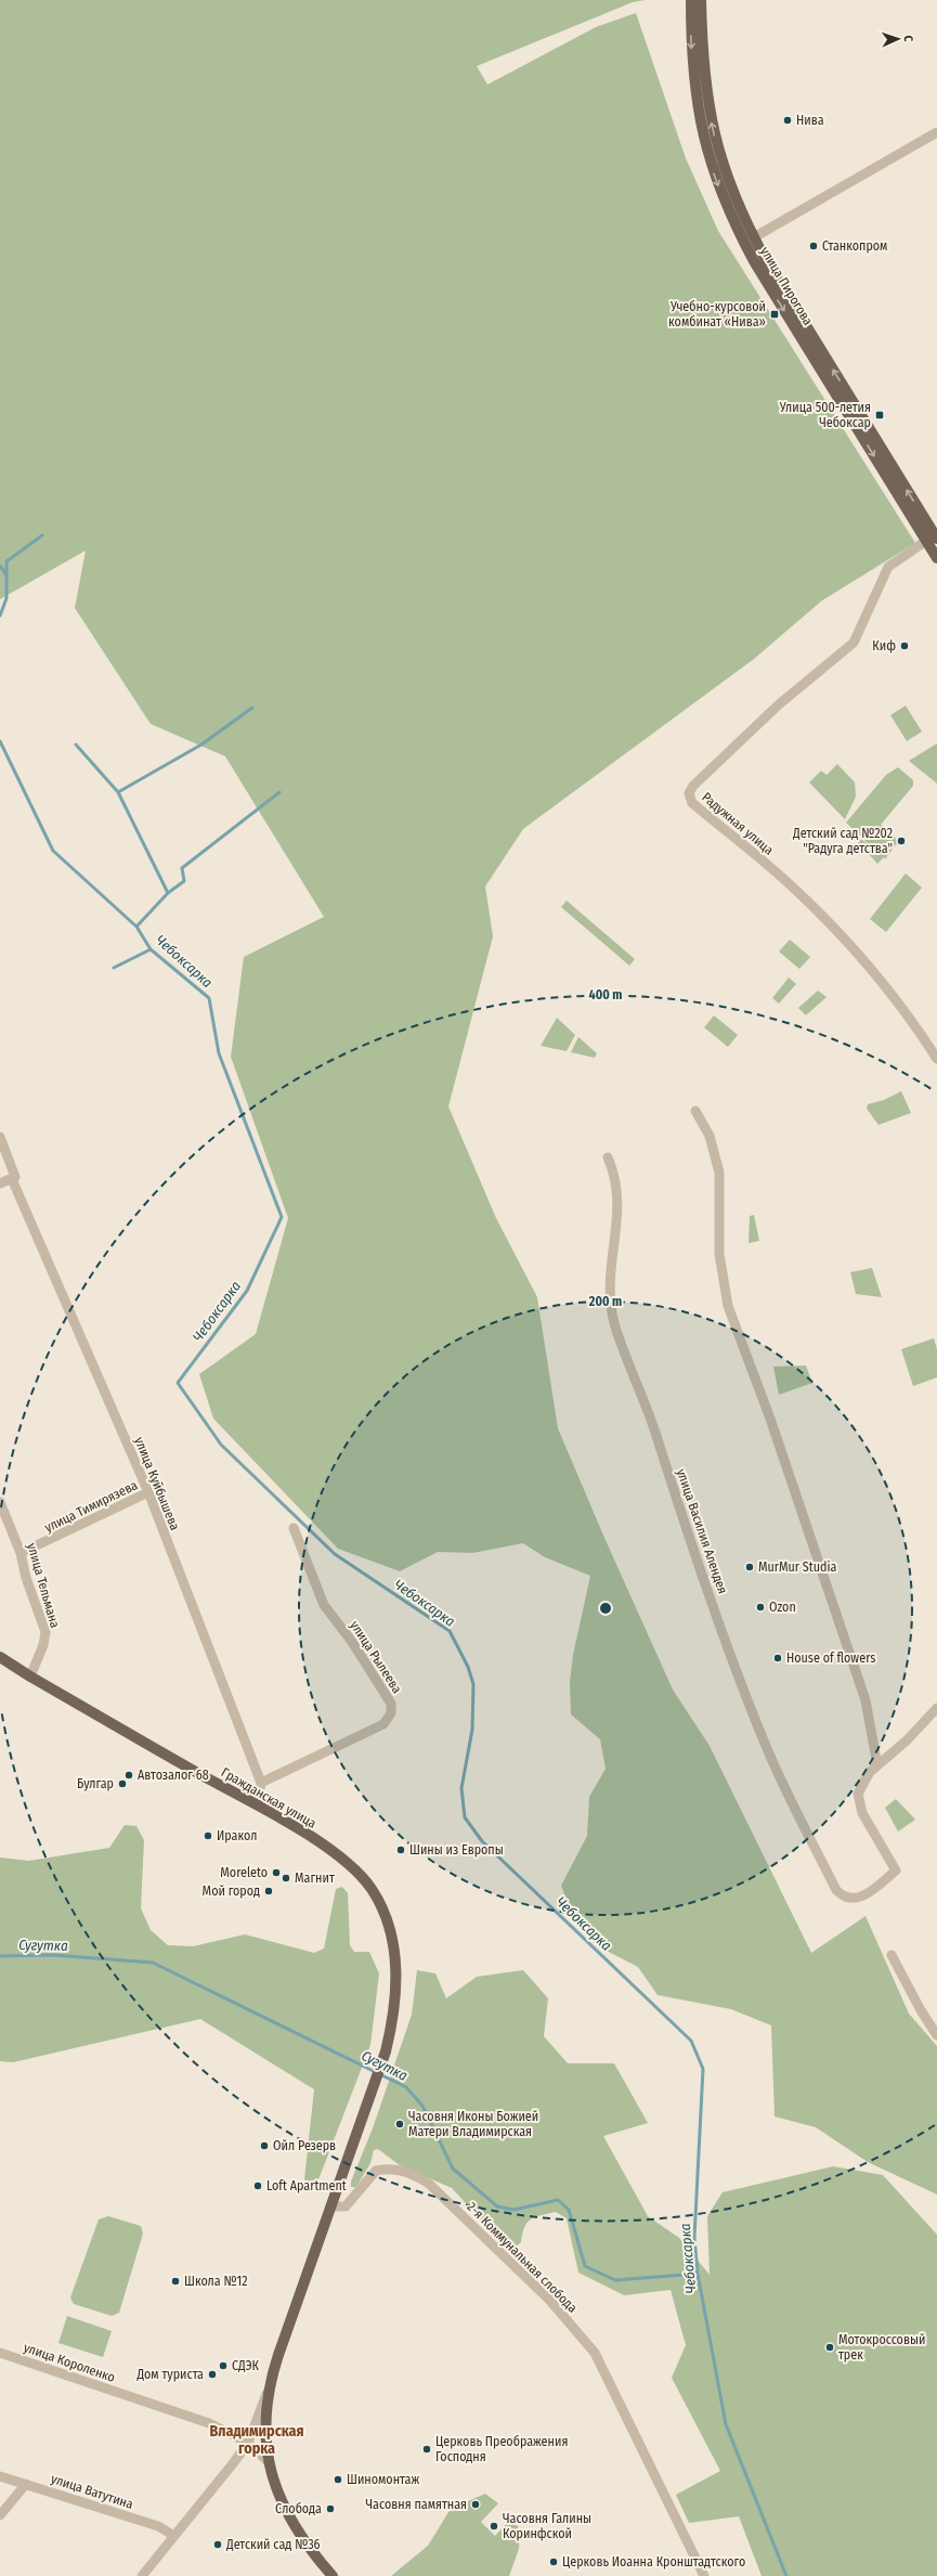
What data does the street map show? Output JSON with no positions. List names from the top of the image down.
{
  "streets": {
    "main road": ["улица Пирогова", "Гражданская улица"],
    "street": [
      "Радужная улица",
      "улица Куйбышева",
      "улица Тимирязева",
      "улица Василия Алендея",
      "улица Тельмана",
      "улица Рылеева",
      "2-я Коммунальная слобода",
      "улица Короленко",
      "улица Ватутина"
    ]
  },
  "crossings": [
    ["улица Пирогова", "Радужная улица"],
    ["улица Куйбышева", "улица Тимирязева"],
    ["улица Куйбышева", "улица Рылеева"],
    ["улица Тимирязева", "улица Тельмана"],
    ["улица Тельмана", "Гражданская улица"],
    ["Гражданская улица", "2-я Коммунальная слобода"],
    ["Гражданская улица", "улица Короленко"]
  ],
  "districts": ["Владимирская горка"],
  "water": ["Чебоксарка", "Сугутка"],
  "places": {
    "other": [
      "Нива",
      "Станкопром",
      "Киф",
      "Детский сад №202 \"Радуга детства\"",
      "MurMur Studia",
      "Ozon",
      "House of flowers",
      "Автозалог 68",
      "Булгар",
      "Иракол",
      "Шины из Европы",
      "Moreleto",
      "Магнит",
      "Мой город",
      "Часовня Иконы Божией Матери Владимирская",
      "Ойл Резерв",
      "Loft Apartment",
      "Школа №12",
      "Мотокроссовый трек",
      "СДЭК",
      "Дом туриста",
      "Церковь Преображения Господня",
      "Шиномонтаж",
      "Часовня памятная",
      "Слобода",
      "Часовня Галины Коринфской",
      "Детский сад №36",
      "Церковь Иоанна Кронштадтского"
    ],
    "transit": ["Учебно-курсовой комбинат «Нива»", "Улица 500-летия Чебоксар"]
  },
  "north": "right",
  "rings": ["400 m", "200 m"]
}
